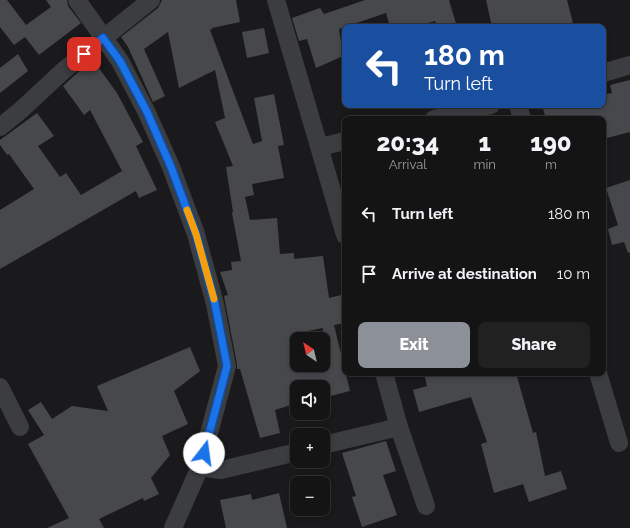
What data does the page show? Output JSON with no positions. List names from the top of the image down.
{
  "north": "top left",
  "page": {
    "turn": ["180 m", "Turn left"],
    "eta": [
      "20:34",
      "Arrival",
      "1",
      "min",
      "190",
      "m"
    ],
    "list": [
      {
        "name": "Turn left",
        "value": "180 m"
      },
      {
        "name": "Arrive at destination",
        "value": "10 m"
      }
    ],
    "buttons": ["Exit", "Share"],
    "map_buttons": ["+", "−"]
  }
}
